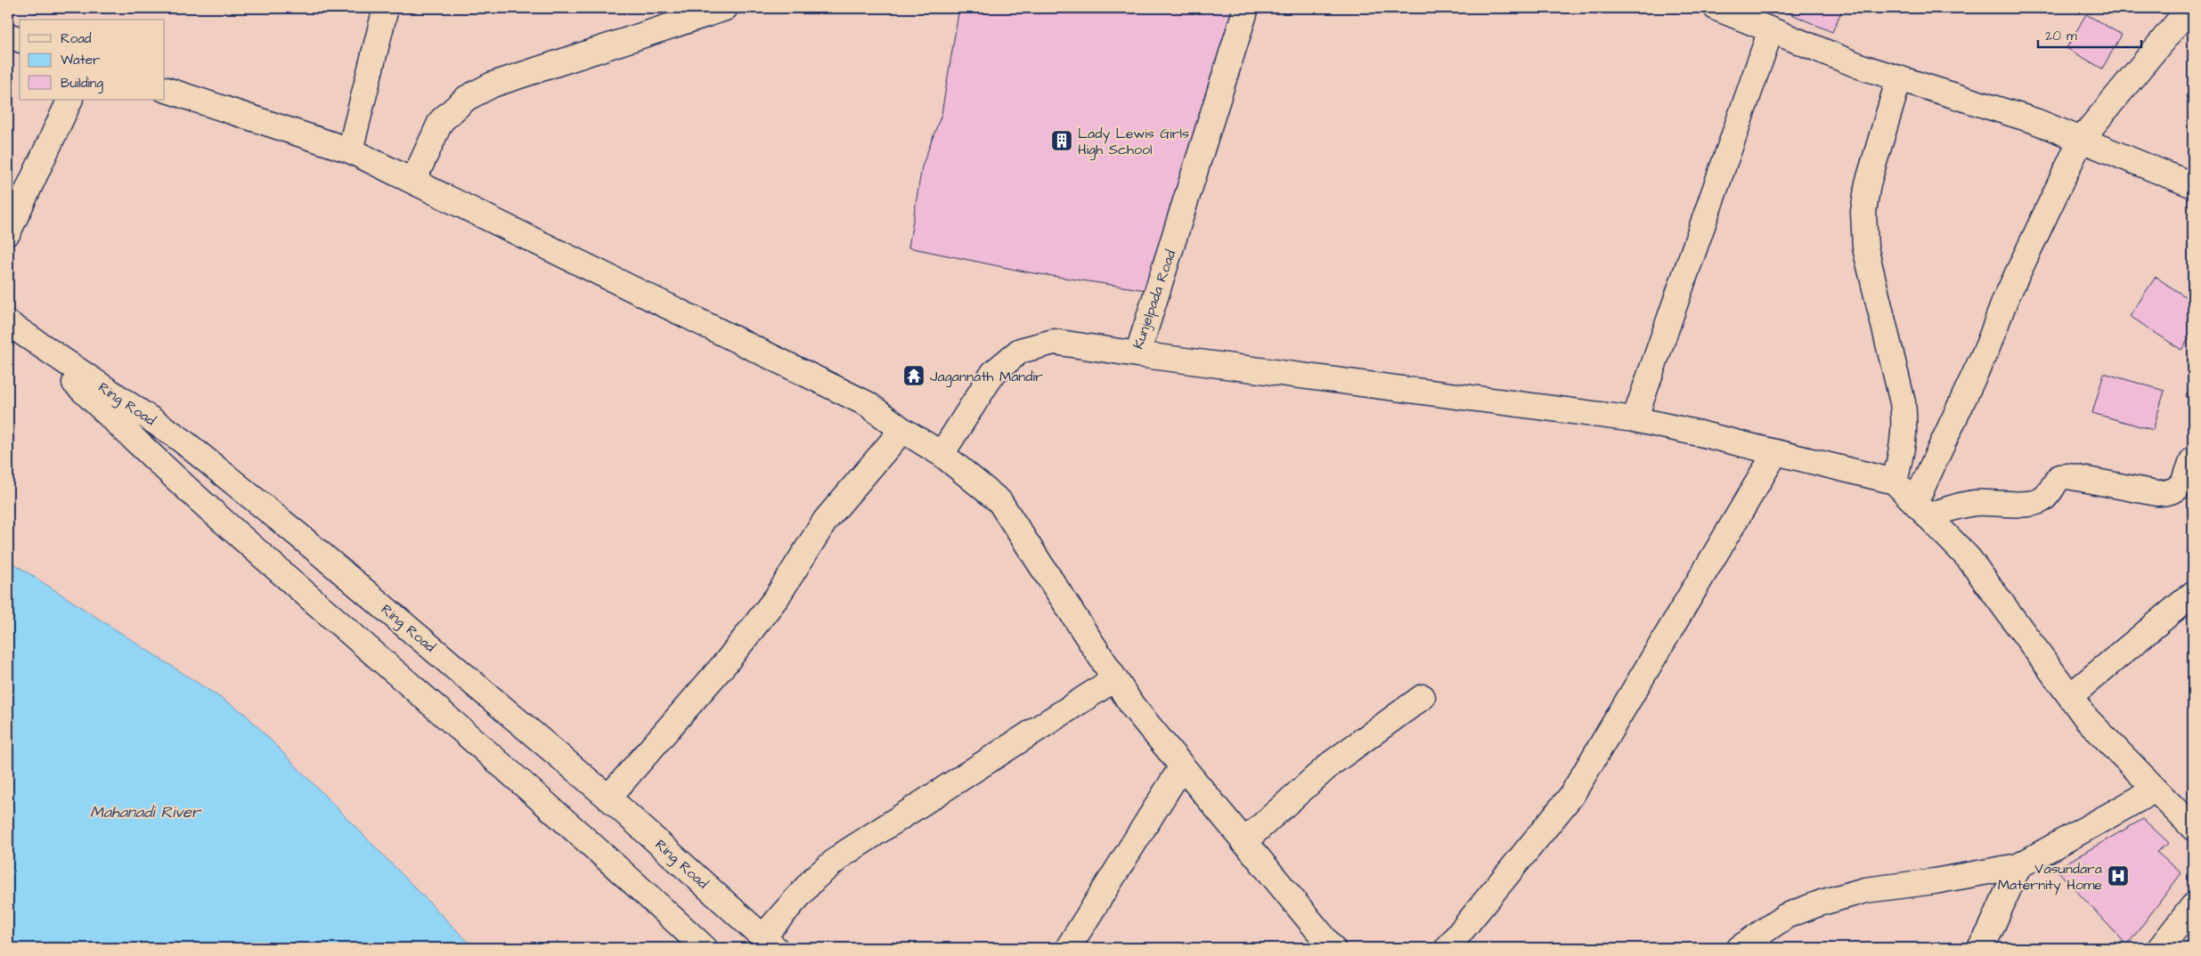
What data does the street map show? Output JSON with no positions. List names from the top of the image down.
{
  "streets": {
    "street": ["Kunjelpada Road", "Ring Road"]
  },
  "water": ["Mahanadi River"],
  "places": {
    "building": ["Lady Lewis Girls High School"],
    "temple": ["Jagannath Mandir"],
    "hospital": ["Vasundara Maternity Home"]
  },
  "legend": ["Road", "Water", "Building"],
  "scale_bar": "20 m"
}
